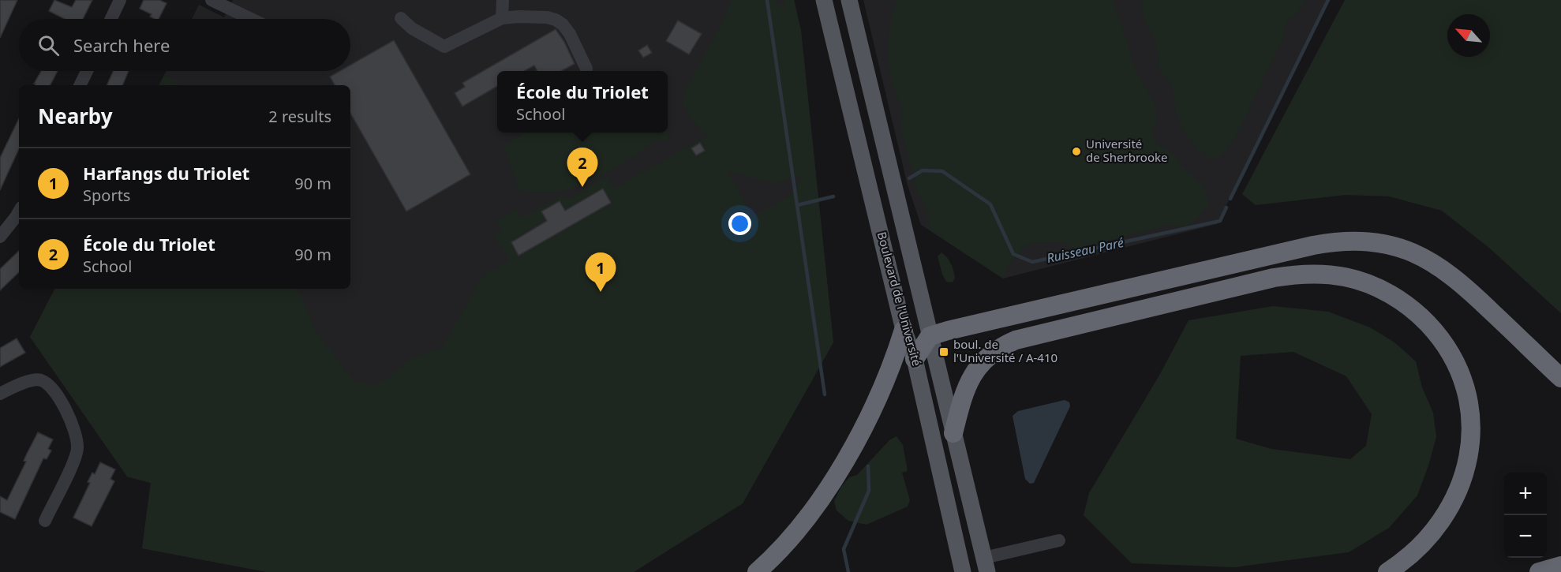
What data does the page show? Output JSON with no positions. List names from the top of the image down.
{
  "streets": {
    "main road": ["Boulevard de l'Université"]
  },
  "water": ["Ruisseau Paré"],
  "places": {
    "other": ["Université de Sherbrooke"],
    "transit": ["boul. de l'Université / A-410"]
  },
  "north": "top left",
  "page": {
    "search": "Search here",
    "popup": ["École du Triolet", "School"],
    "heading": ["Nearby", "2 results"],
    "list": [
      {
        "mark": "1",
        "name": "Harfangs du Triolet",
        "note": "Sports",
        "value": "90 m"
      },
      {
        "mark": "2",
        "name": "École du Triolet",
        "note": "School",
        "value": "90 m"
      }
    ],
    "pins": ["2", "1"],
    "map_buttons": ["+", "−"]
  }
}
